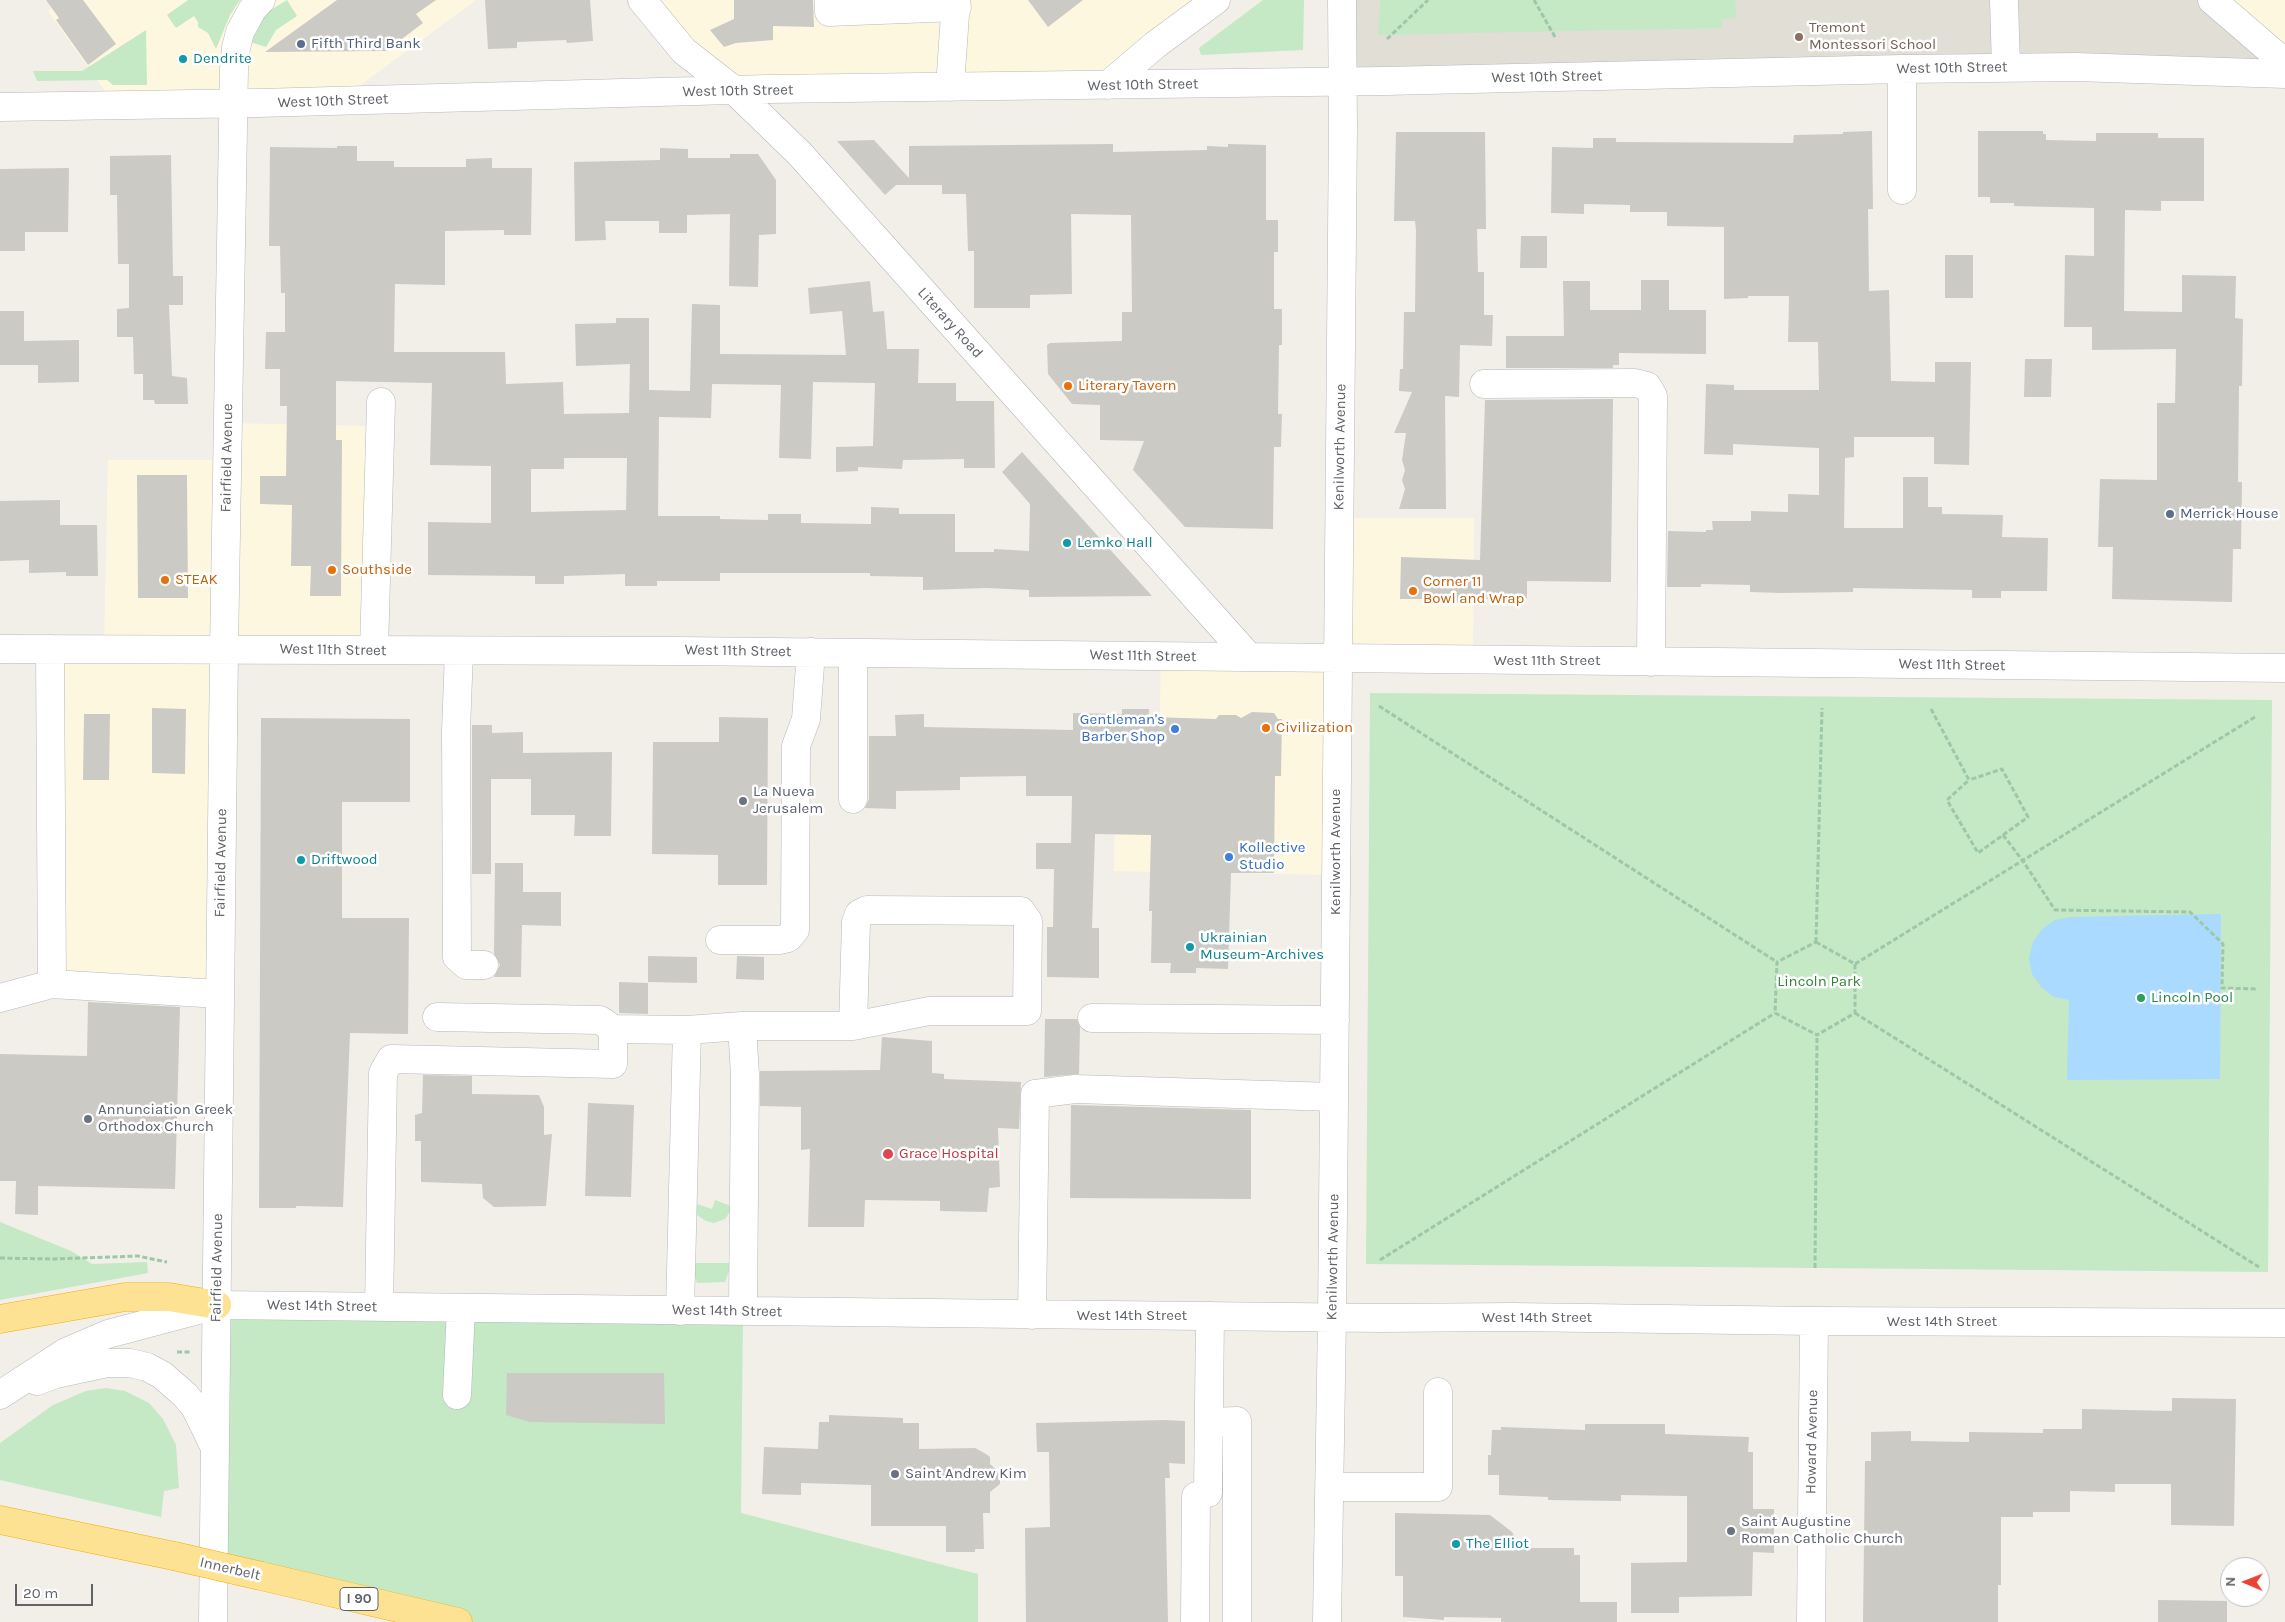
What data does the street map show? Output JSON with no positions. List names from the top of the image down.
{
  "streets": {
    "highway": ["Innerbelt", "I 90"],
    "street": [
      "West 10th Street",
      "Literary Road",
      "Kenilworth Avenue",
      "Fairfield Avenue",
      "West 11th Street",
      "West 14th Street",
      "Howard Avenue"
    ]
  },
  "crossings": [
    ["West 10th Street", "Literary Road"],
    ["West 10th Street", "Kenilworth Avenue"],
    ["West 10th Street", "Fairfield Avenue"],
    ["Literary Road", "West 11th Street"],
    ["Kenilworth Avenue", "West 11th Street"],
    ["Kenilworth Avenue", "West 14th Street"],
    ["Fairfield Avenue", "West 11th Street"],
    ["Fairfield Avenue", "West 14th Street"],
    ["West 14th Street", "Howard Avenue"]
  ],
  "parks": ["Lincoln Park"],
  "places": [
    "Tremont Montessori School",
    "Fifth Third Bank",
    "Dendrite",
    "Literary Tavern",
    "Merrick House",
    "Lemko Hall",
    "Southside",
    "STEAK",
    "Corner 11 Bowl and Wrap",
    "Civilization",
    "Gentleman's Barber Shop",
    "La Nueva Jerusalem",
    "Kollective Studio",
    "Driftwood",
    "Ukrainian Museum-Archives",
    "Lincoln Pool",
    "Annunciation Greek Orthodox Church",
    "Grace Hospital",
    "Saint Andrew Kim",
    "Saint Augustine Roman Catholic Church",
    "The Elliot"
  ],
  "scale_bar": "20 m",
  "north": "left"
}
